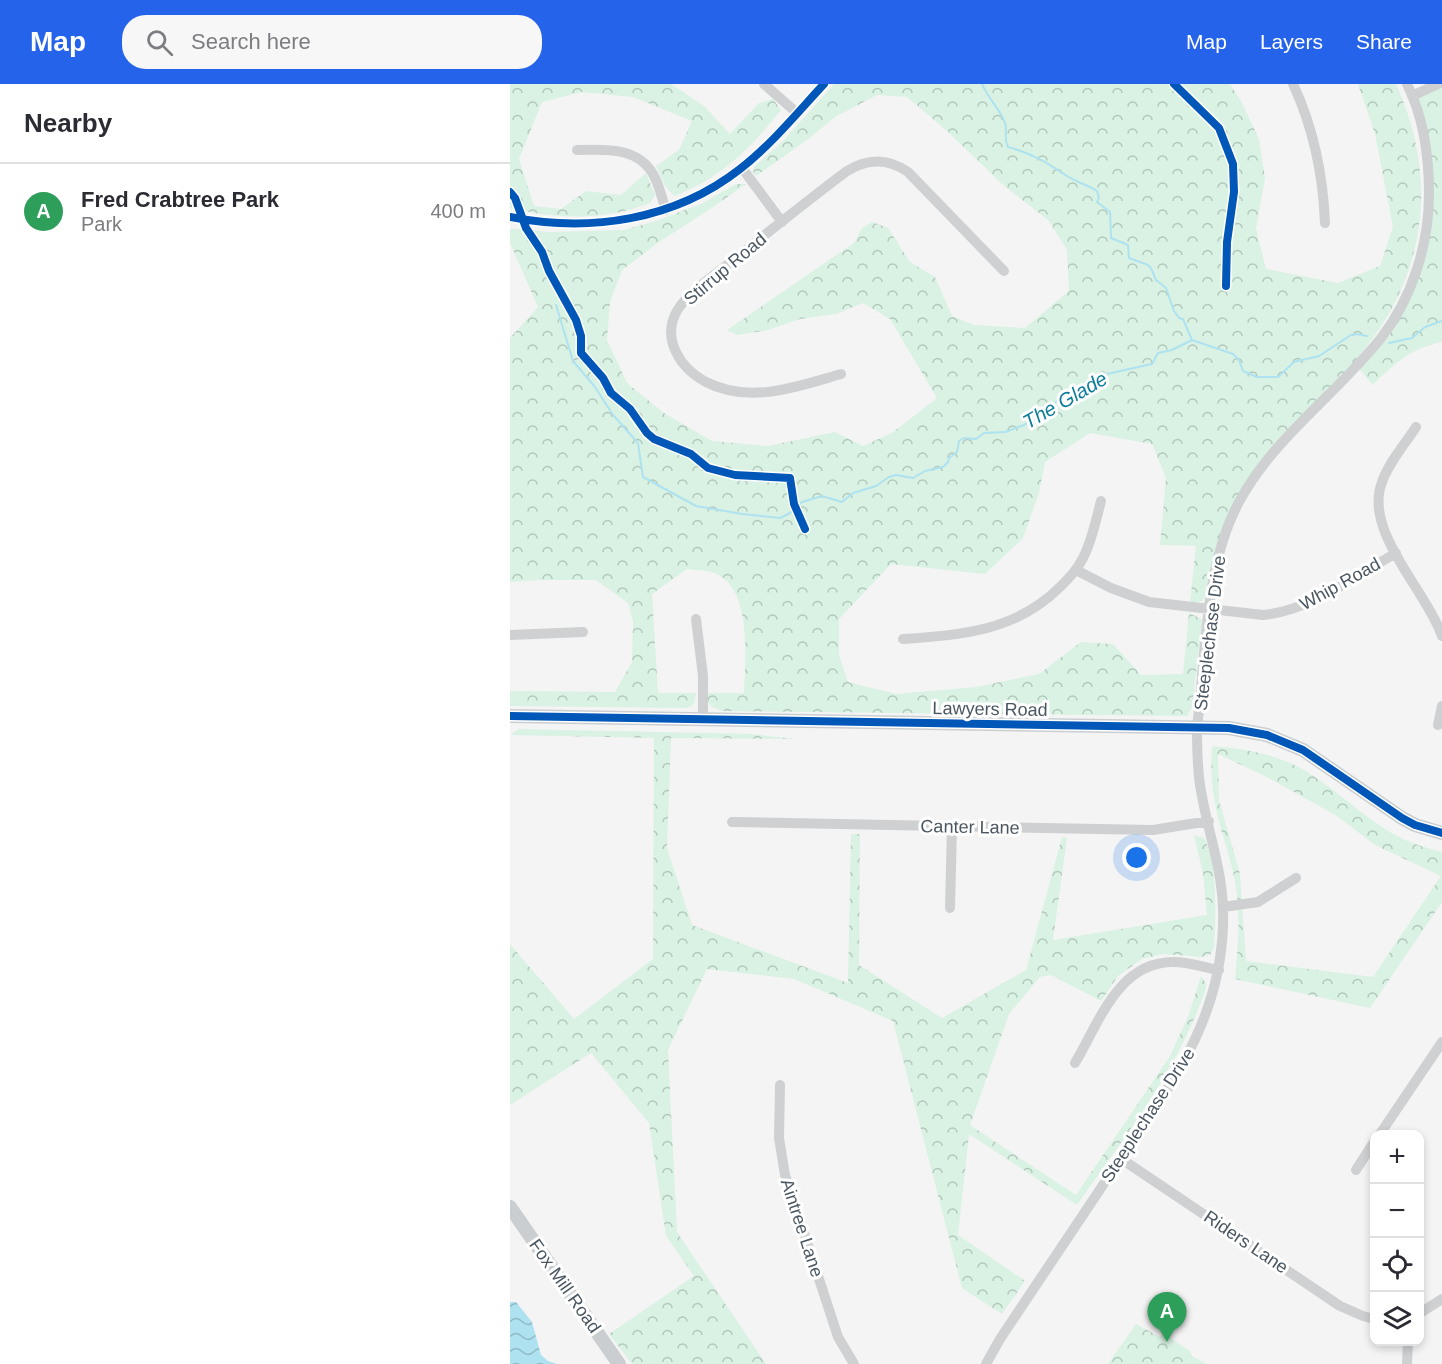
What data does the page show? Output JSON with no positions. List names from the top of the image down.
{
  "streets": {
    "main road": ["Lawyers Road", "Fox Mill Road"],
    "street": [
      "Stirrup Road",
      "Whip Road",
      "Steeplechase Drive",
      "Canter Lane",
      "Aintree Lane",
      "Riders Lane"
    ]
  },
  "crossings": [
    ["Whip Road", "Steeplechase Drive"],
    ["Steeplechase Drive", "Lawyers Road"],
    ["Steeplechase Drive", "Canter Lane"],
    ["Steeplechase Drive", "Riders Lane"]
  ],
  "water": ["The Glade"],
  "page": {
    "header": "Map",
    "search": "Search here",
    "nav": ["Map", "Layers", "Share"],
    "heading": "Nearby",
    "list": [
      {
        "mark": "A",
        "name": "Fred Crabtree Park",
        "note": "Park",
        "value": "400 m"
      }
    ],
    "map_buttons": ["+", "−"],
    "pins": "A"
  }
}
